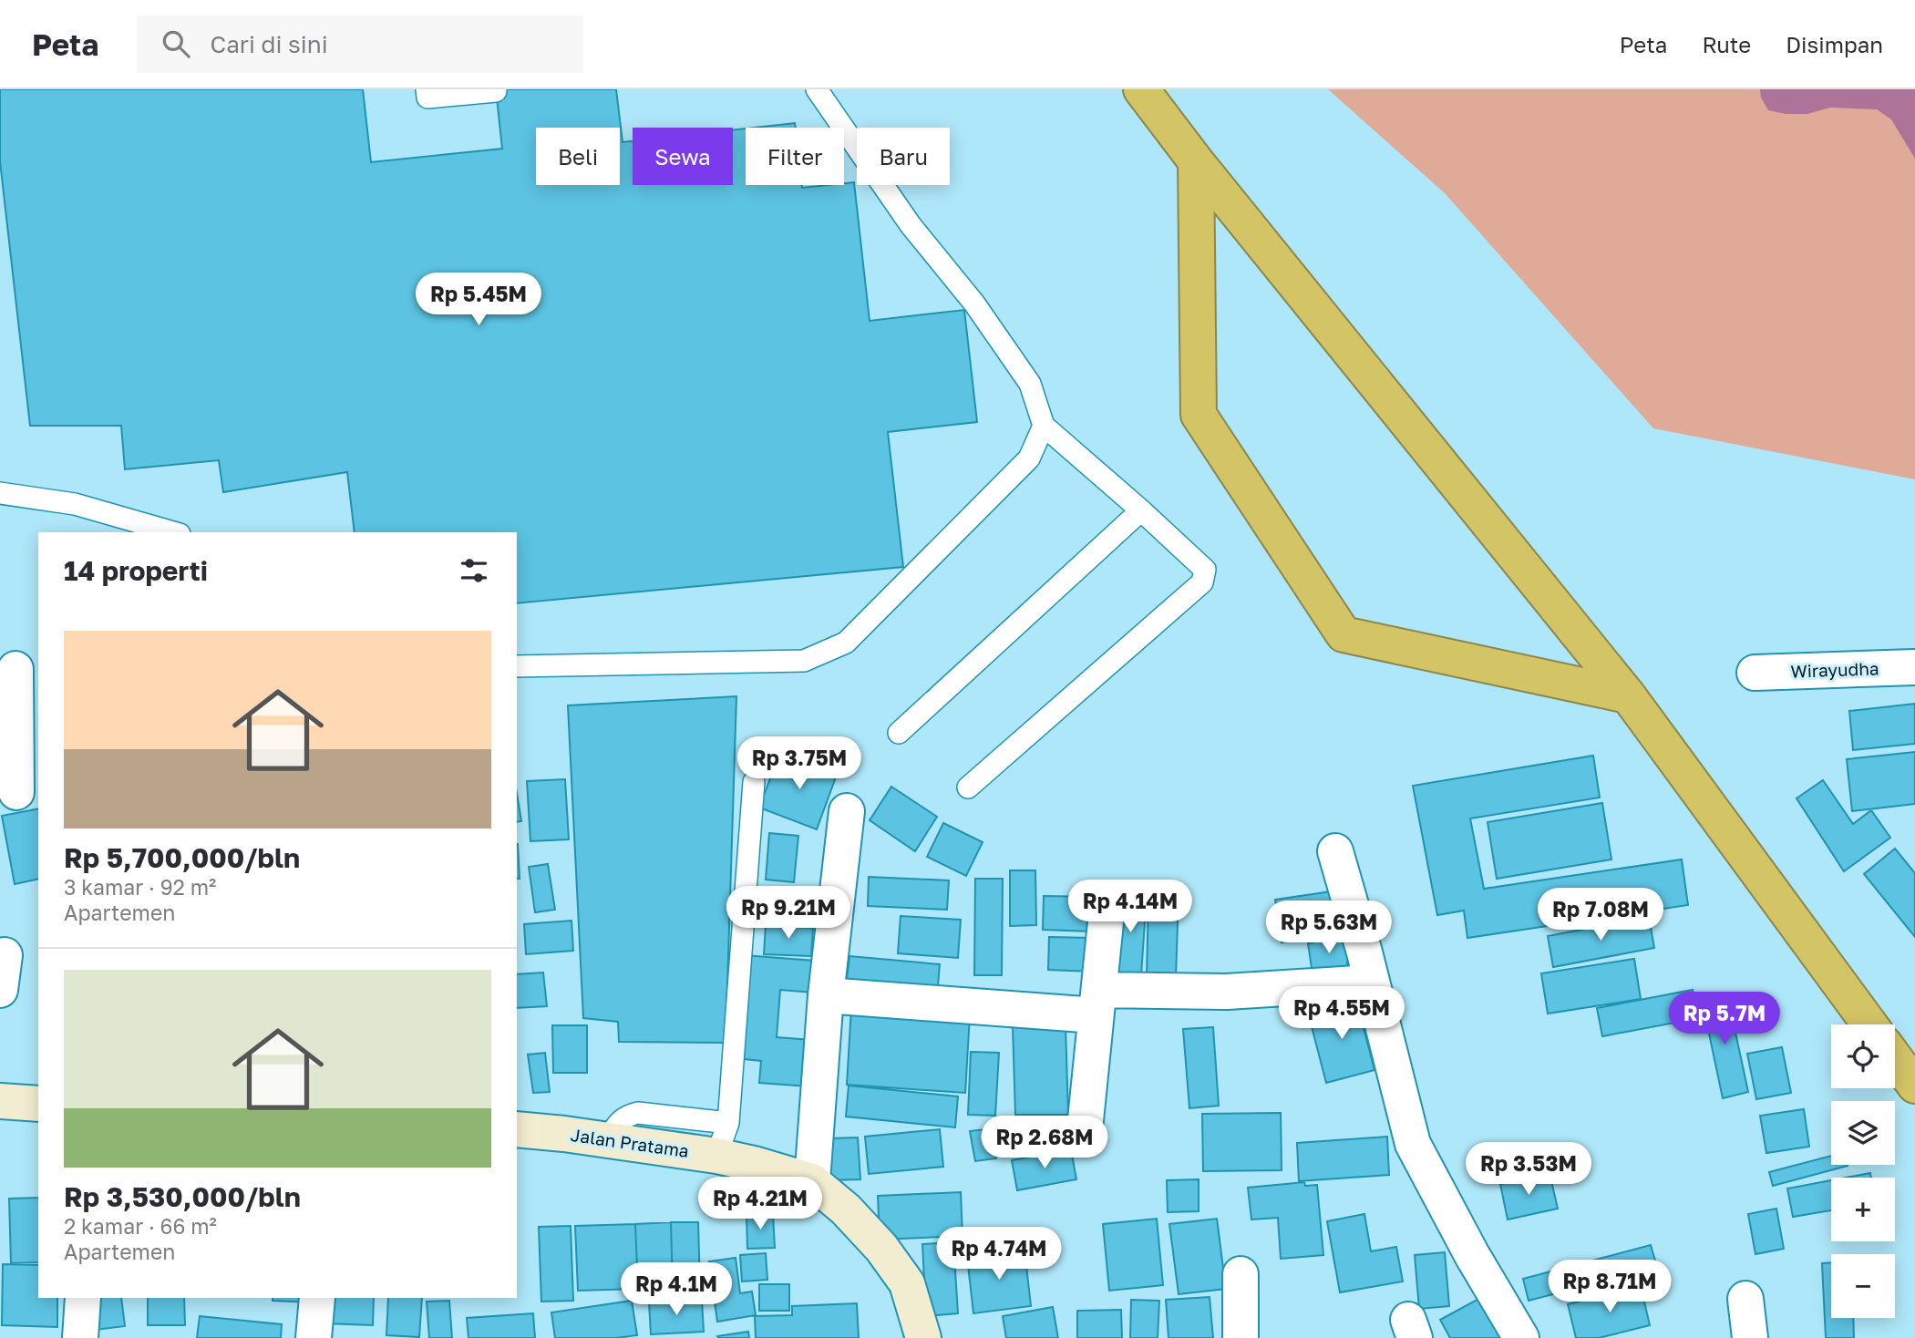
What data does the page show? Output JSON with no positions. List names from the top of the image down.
{
  "streets": {
    "street": ["Wirayudha", "Jalan Pratama"]
  },
  "page": {
    "header": "Peta",
    "search": "Cari di sini",
    "nav": ["Peta", "Rute", "Disimpan"],
    "chip": [
      "Beli",
      "Sewa",
      "Filter",
      "Baru"
    ],
    "price": [
      "Rp 5.45M",
      "Rp 3.75M",
      "Rp 4.14M",
      "Rp 9.21M",
      "Rp 7.08M",
      "Rp 5.63M",
      "Rp 4.55M",
      "Rp 5.7M",
      "Rp 2.68M",
      "Rp 3.53M",
      "Rp 4.21M",
      "Rp 4.74M",
      "Rp 8.71M",
      "Rp 4.1M"
    ],
    "heading": "14 properti",
    "list": [
      {
        "name": "Rp 5,700,000/bln",
        "note": "3 kamar · 92 m² · Apartemen"
      },
      {
        "name": "Rp 3,530,000/bln",
        "note": "2 kamar · 66 m² · Apartemen"
      }
    ],
    "map_buttons": ["+", "−"]
  }
}
